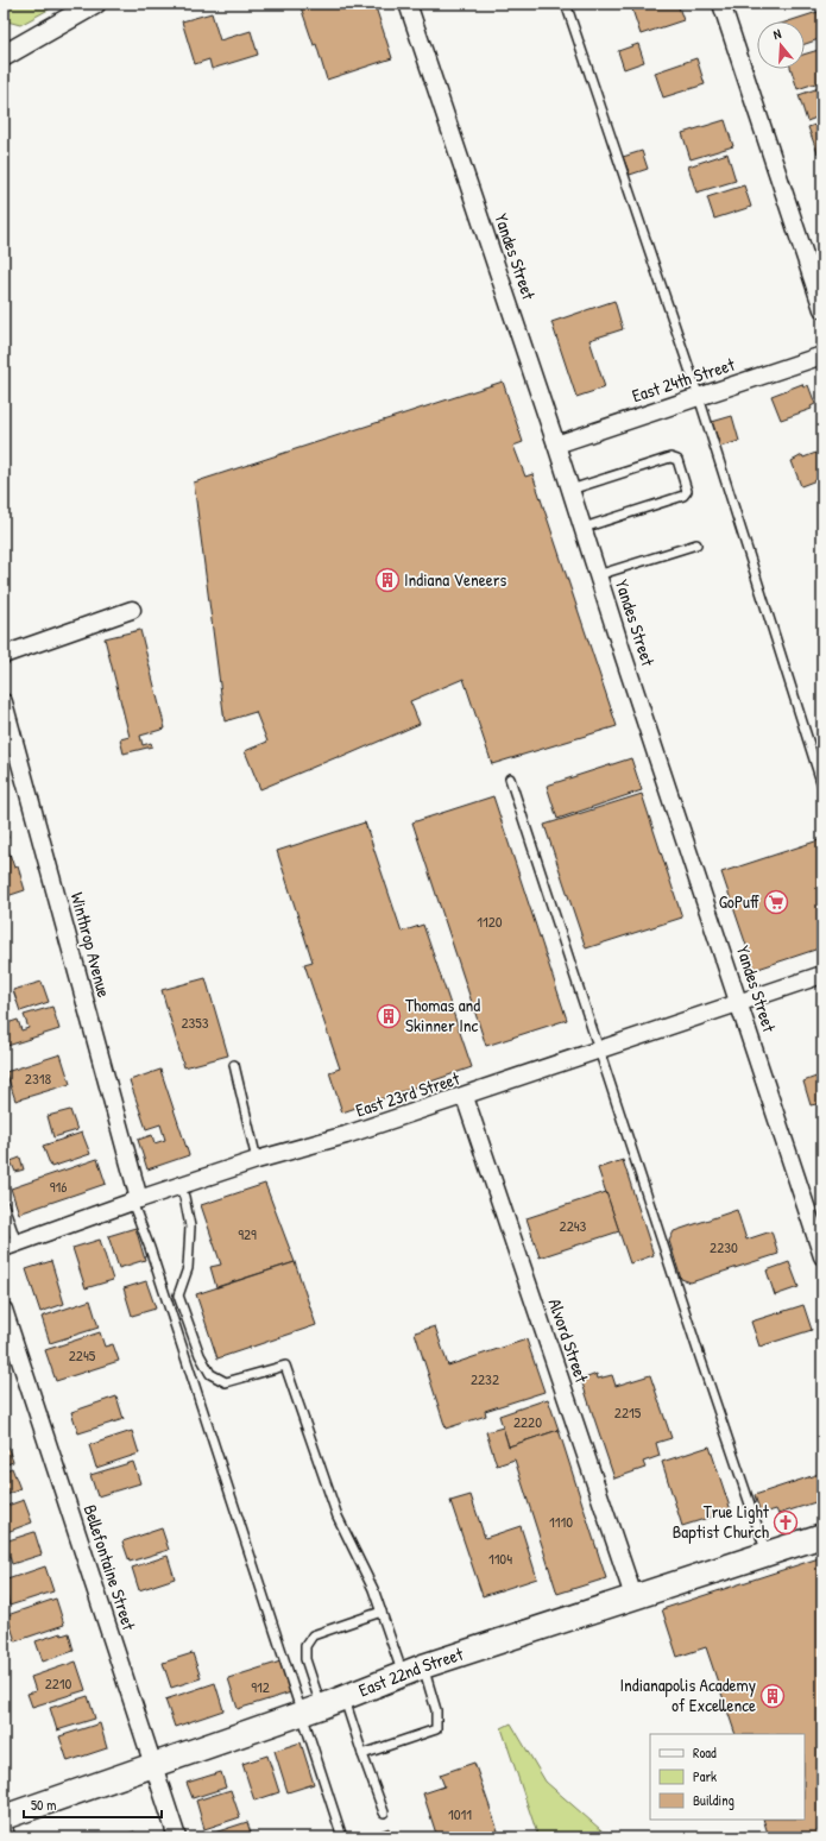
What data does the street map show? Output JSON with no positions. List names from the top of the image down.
{
  "streets": {
    "main road": ["East 22nd Street"],
    "street": [
      "Yandes Street",
      "East 24th Street",
      "Winthrop Avenue",
      "East 23rd Street",
      "Alvord Street",
      "Bellefontaine Street"
    ]
  },
  "crossings": [
    ["Yandes Street", "East 24th Street"],
    ["Yandes Street", "East 23rd Street"],
    ["Winthrop Avenue", "East 23rd Street"],
    ["East 23rd Street", "Alvord Street"],
    ["Alvord Street", "East 22nd Street"],
    ["Bellefontaine Street", "East 22nd Street"]
  ],
  "places": {
    "building": ["Indiana Veneers", "Thomas and Skinner Inc", "Indianapolis Academy of Excellence"],
    "supermarket": ["GoPuff"],
    "church": ["True Light Baptist Church"]
  },
  "house_numbers": [
    "1120",
    "2353",
    "2318",
    "916",
    "2243",
    "929",
    "2230",
    "2245",
    "2232",
    "2215",
    "2220",
    "1110",
    "1104",
    "2210",
    "912",
    "1011"
  ],
  "legend": ["Road", "Park", "Building"],
  "scale_bar": "50 m",
  "north": "top"
}
